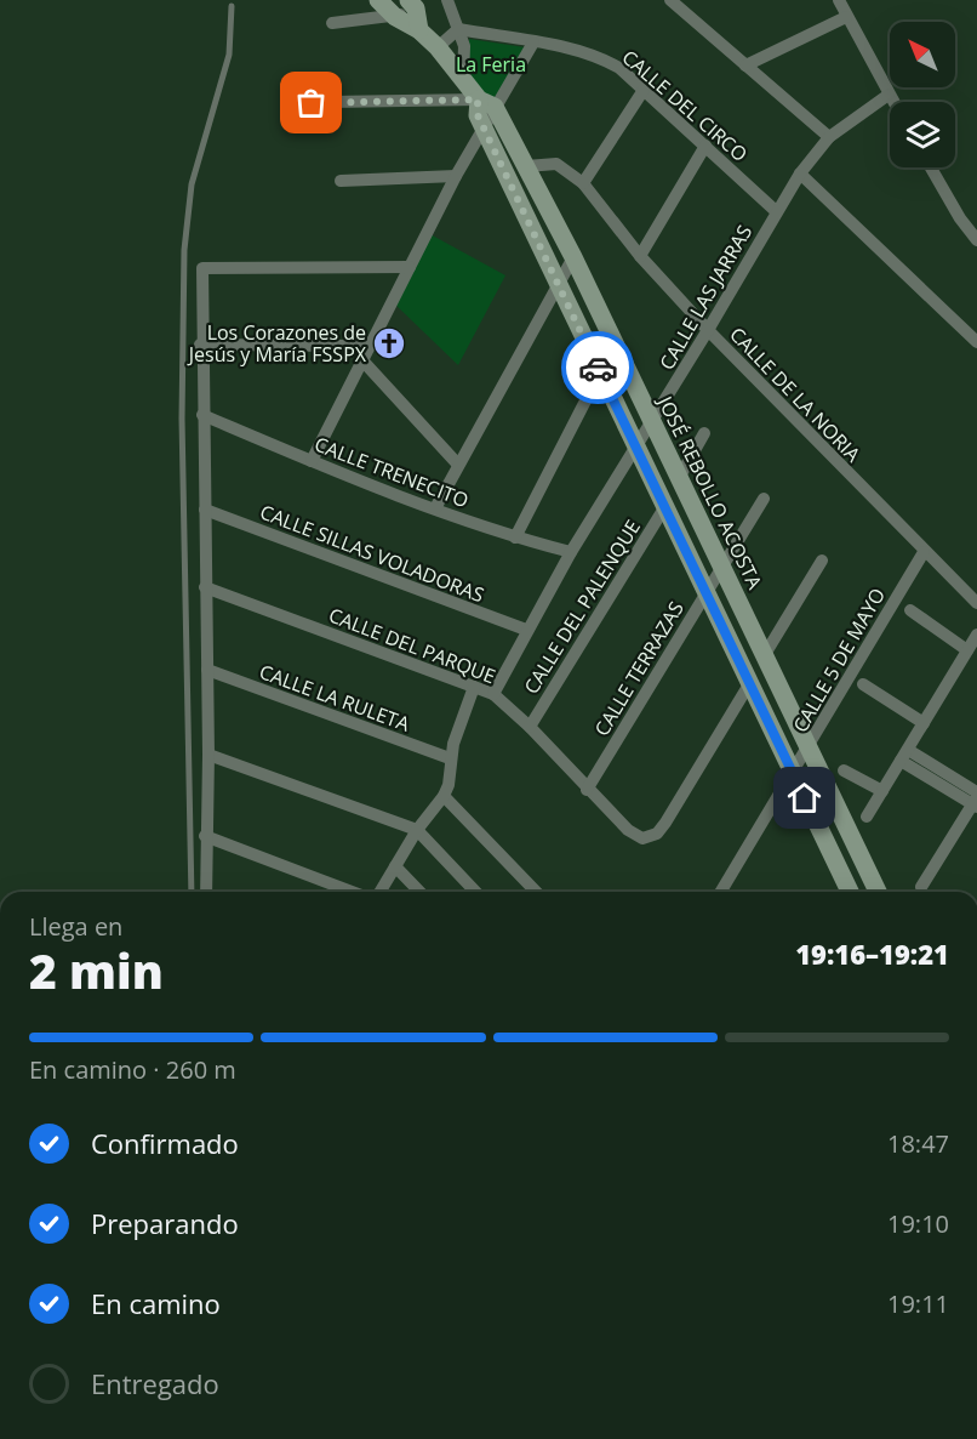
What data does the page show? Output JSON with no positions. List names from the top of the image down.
{
  "streets": {
    "main road": ["JOSÉ REBOLLO ACOSTA"],
    "street": [
      "CALLE DEL CIRCO",
      "CALLE LAS JARRAS",
      "CALLE DE LA NORIA",
      "CALLE TRENECITO",
      "CALLE SILLAS VOLADORAS",
      "CALLE DEL PALENQUE",
      "CALLE DEL PARQUE",
      "CALLE 5 DE MAYO",
      "CALLE TERRAZAS",
      "CALLE LA RULETA"
    ]
  },
  "crossings": [
    ["CALLE DEL CIRCO", "CALLE LAS JARRAS"],
    ["CALLE LAS JARRAS", "CALLE DE LA NORIA"],
    ["CALLE LAS JARRAS", "CALLE TRENECITO"],
    ["CALLE LAS JARRAS", "JOSÉ REBOLLO ACOSTA"],
    ["CALLE LAS JARRAS", "CALLE SILLAS VOLADORAS"],
    ["CALLE LAS JARRAS", "CALLE DEL PARQUE"],
    ["CALLE DE LA NORIA", "JOSÉ REBOLLO ACOSTA"],
    ["CALLE DE LA NORIA", "CALLE 5 DE MAYO"],
    ["JOSÉ REBOLLO ACOSTA", "CALLE 5 DE MAYO"],
    ["JOSÉ REBOLLO ACOSTA", "CALLE TERRAZAS"],
    ["CALLE DEL PALENQUE", "CALLE DEL PARQUE"],
    ["CALLE DEL PARQUE", "CALLE TERRAZAS"]
  ],
  "parks": ["La Feria"],
  "places": {
    "church": ["Los Corazones de Jesús y María FSSPX"]
  },
  "north": "top left",
  "page": {
    "heading": ["2 min", "Llega en", "19:16–19:21"],
    "bar": "En camino · 260 m",
    "list": [
      ["Confirmado", "18:47"],
      ["Preparando", "19:10"],
      ["En camino", "19:11"],
      "Entregado"
    ]
  }
}
